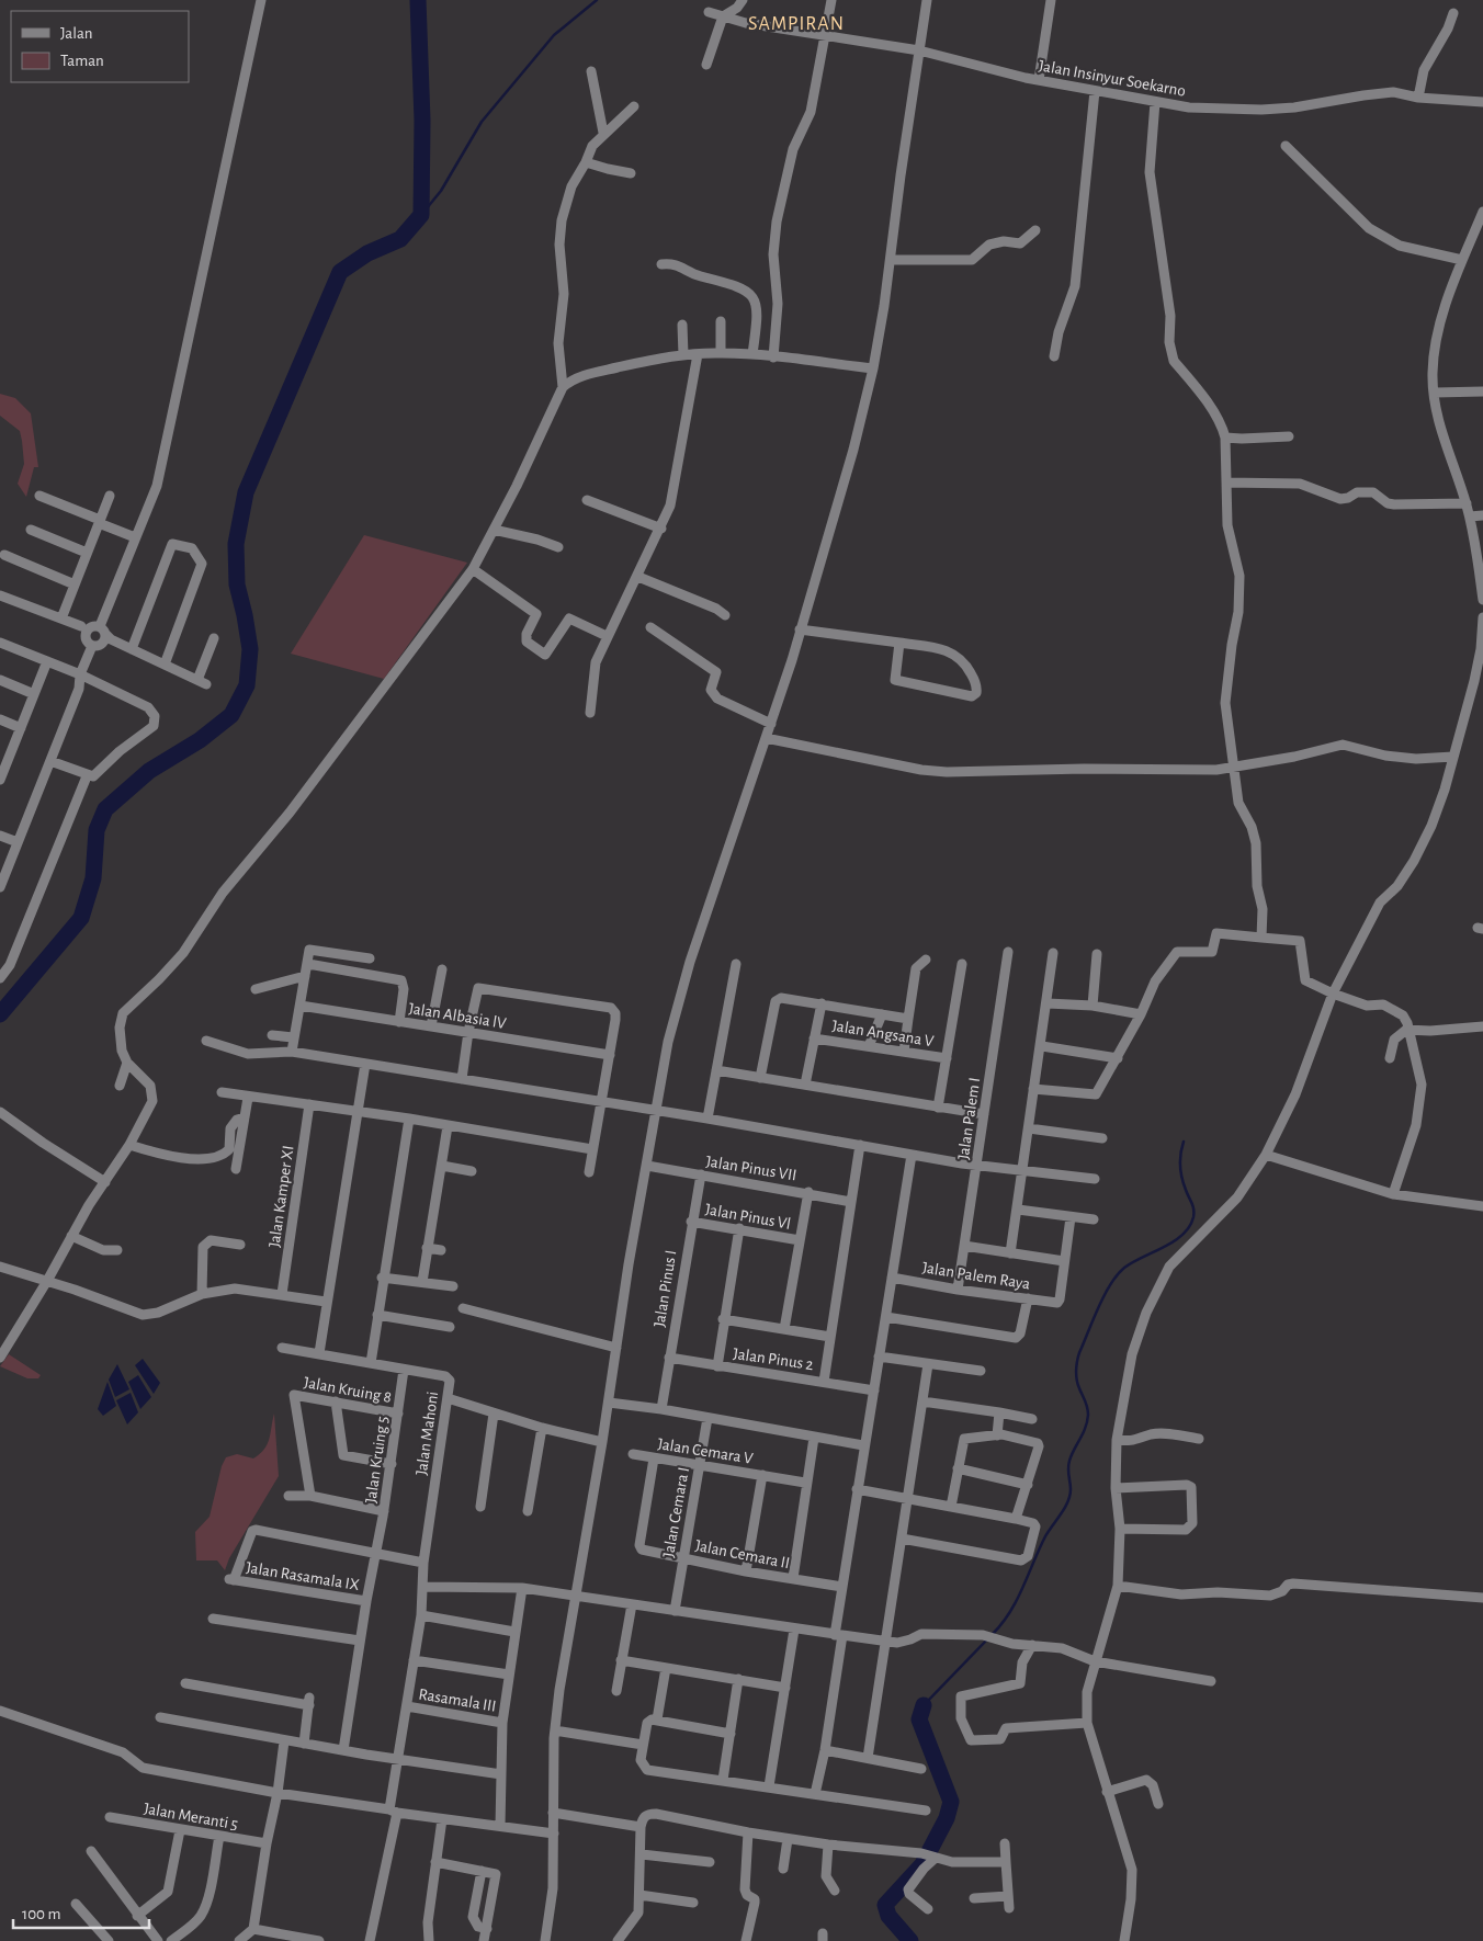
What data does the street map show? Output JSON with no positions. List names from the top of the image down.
{
  "streets": {
    "street": [
      "Jalan Insinyur Soekarno",
      "Jalan Albasia lV",
      "Jalan Angsana V",
      "Jalan Palem I",
      "Jalan Pinus VII",
      "Jalan Kamper XI",
      "Jalan Pinus Vl",
      "Jalan Palem Raya",
      "Jalan Pinus I",
      "Jalan Pinus 2",
      "Jalan Kruing 8",
      "Jalan Mahoni",
      "Jalan Cemara V",
      "Jalan Kruing 5",
      "Jalan Cemara I",
      "Jalan Cemara II",
      "Jalan Rasamala IX",
      "Rasamala III",
      "Jalan Meranti 5"
    ]
  },
  "crossings": [
    ["Jalan Palem I", "Jalan Palem Raya"],
    ["Jalan Pinus VII", "Jalan Pinus I"],
    ["Jalan Pinus Vl", "Jalan Pinus I"],
    ["Jalan Pinus I", "Jalan Pinus 2"],
    ["Jalan Kruing 8", "Jalan Kruing 5"],
    ["Jalan Mahoni", "Jalan Kruing 5"],
    ["Jalan Mahoni", "Rasamala III"],
    ["Jalan Cemara V", "Jalan Cemara I"],
    ["Jalan Cemara V", "Jalan Cemara II"],
    ["Jalan Kruing 5", "Jalan Rasamala IX"],
    ["Jalan Cemara I", "Jalan Cemara II"]
  ],
  "districts": ["SAMPIRAN"],
  "legend": ["Jalan", "Taman"],
  "scale_bar": "100 m"
}
